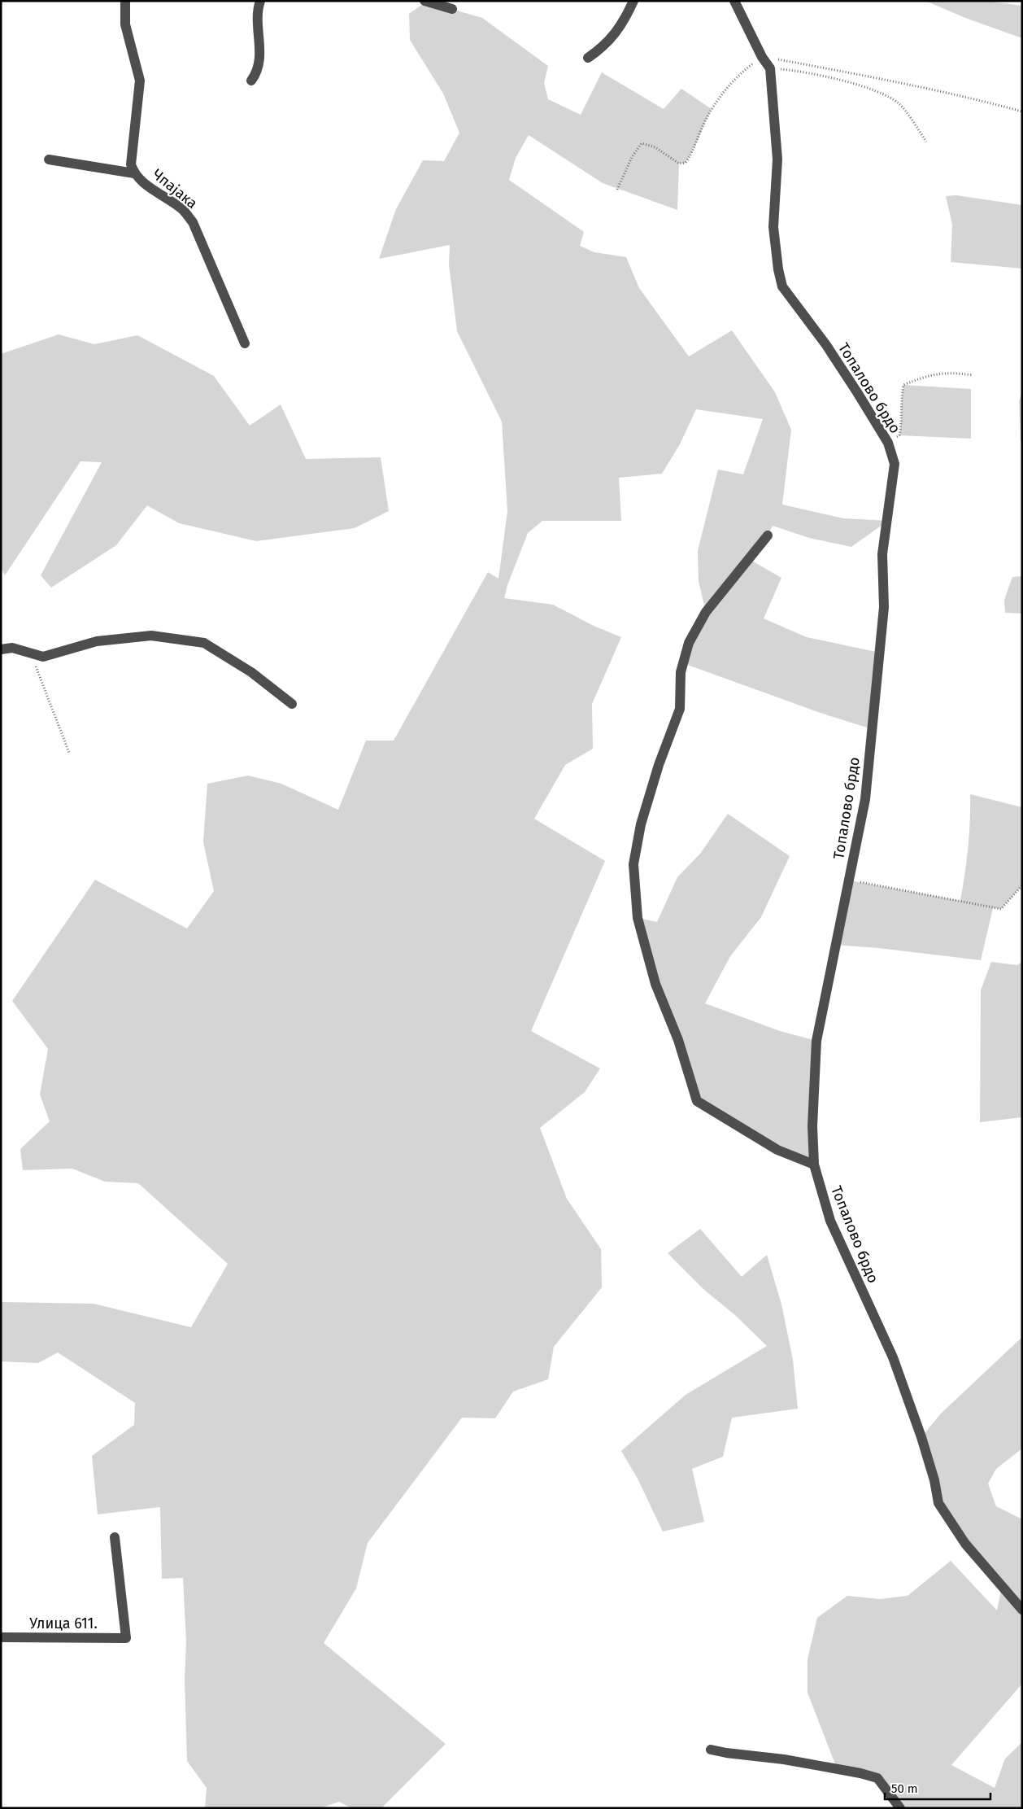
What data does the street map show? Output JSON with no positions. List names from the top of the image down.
{
  "streets": {
    "street": ["Чпајака", "Топалово брдо", "Улица 611."]
  },
  "scale_bar": "50 m"
}
